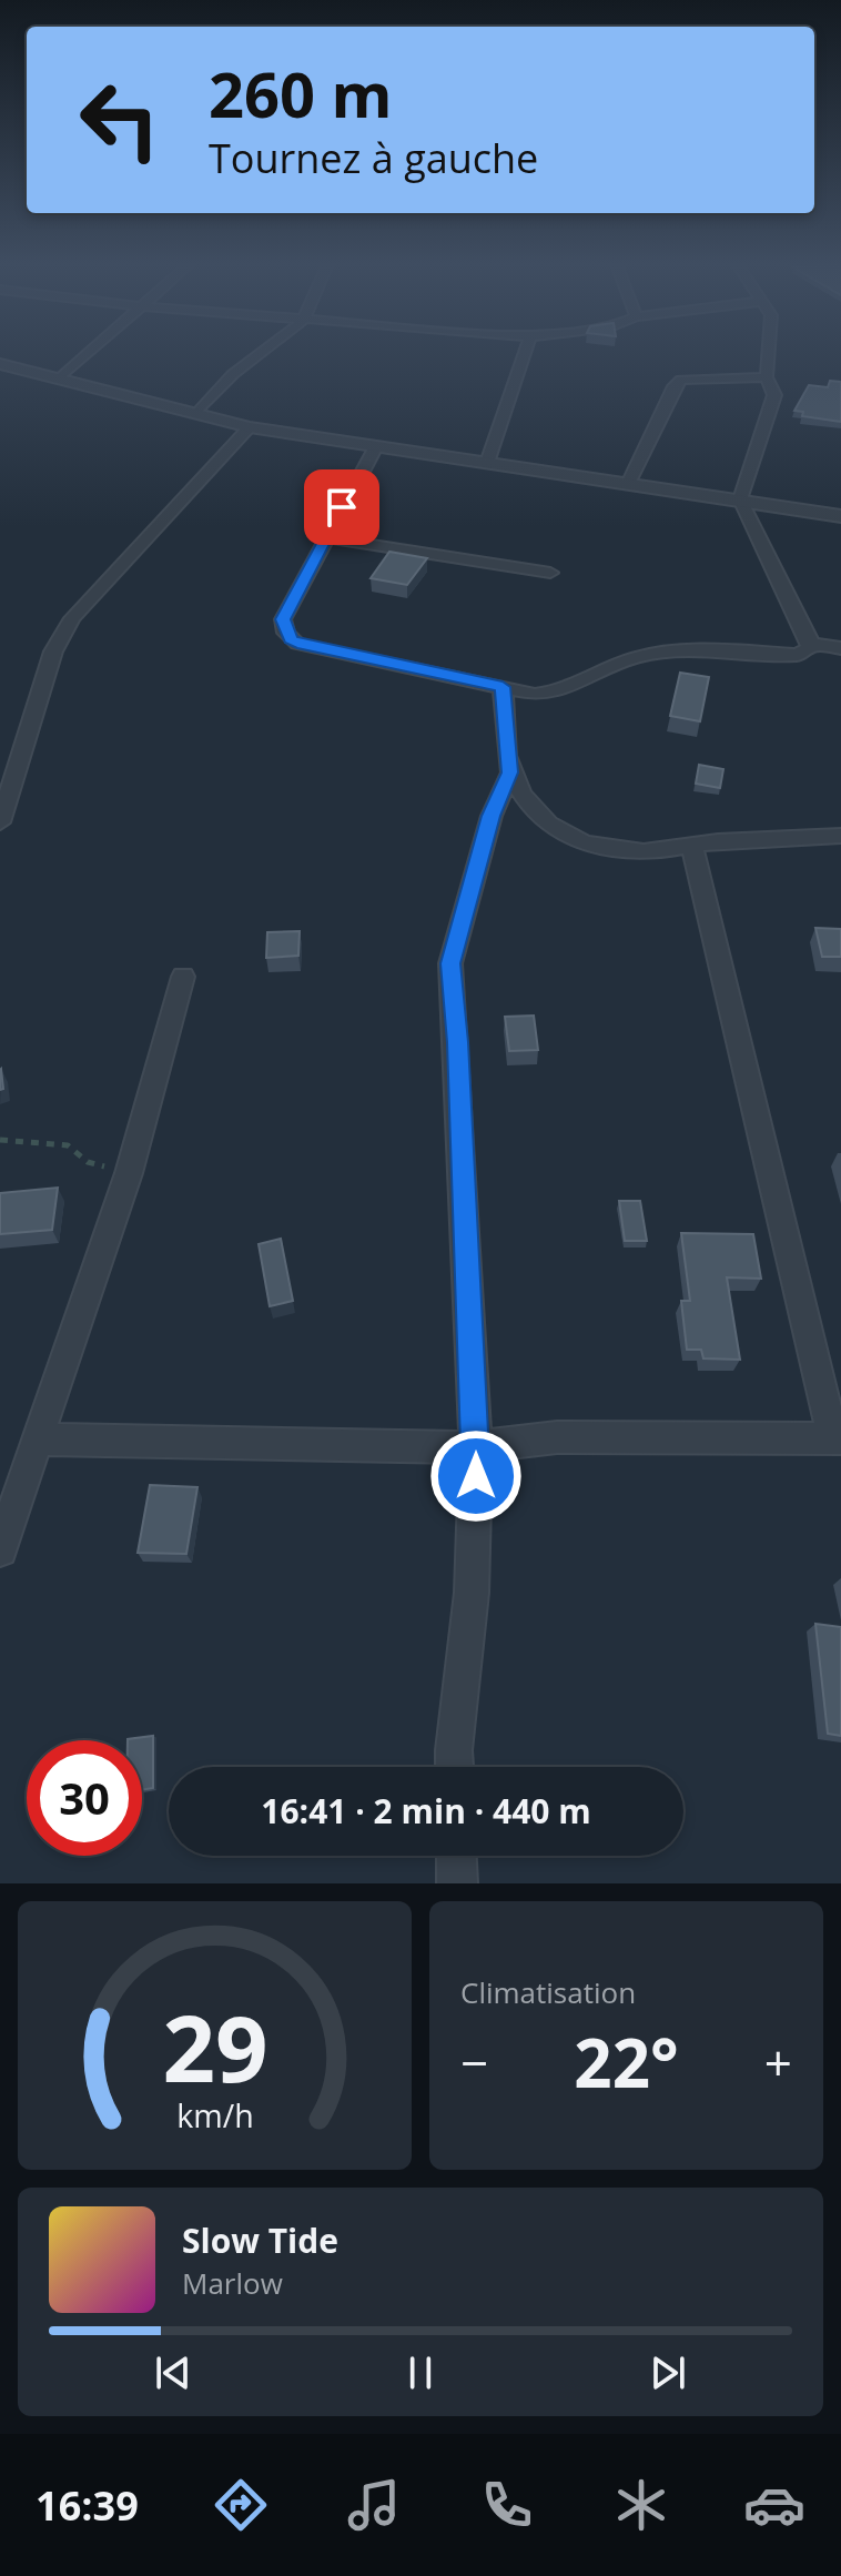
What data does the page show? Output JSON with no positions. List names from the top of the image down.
{
  "page": {
    "turn": ["260 m", "Tournez à gauche"],
    "limit": "30",
    "trip": "16:41 · 2 min · 440 m",
    "tile": "Climatisation",
    "heat": ["−", "22°", "+"],
    "song": ["Slow Tide", "Marlow"],
    "tabs": "16:39",
    "gauge": ["29", "km/h"]
  }
}
